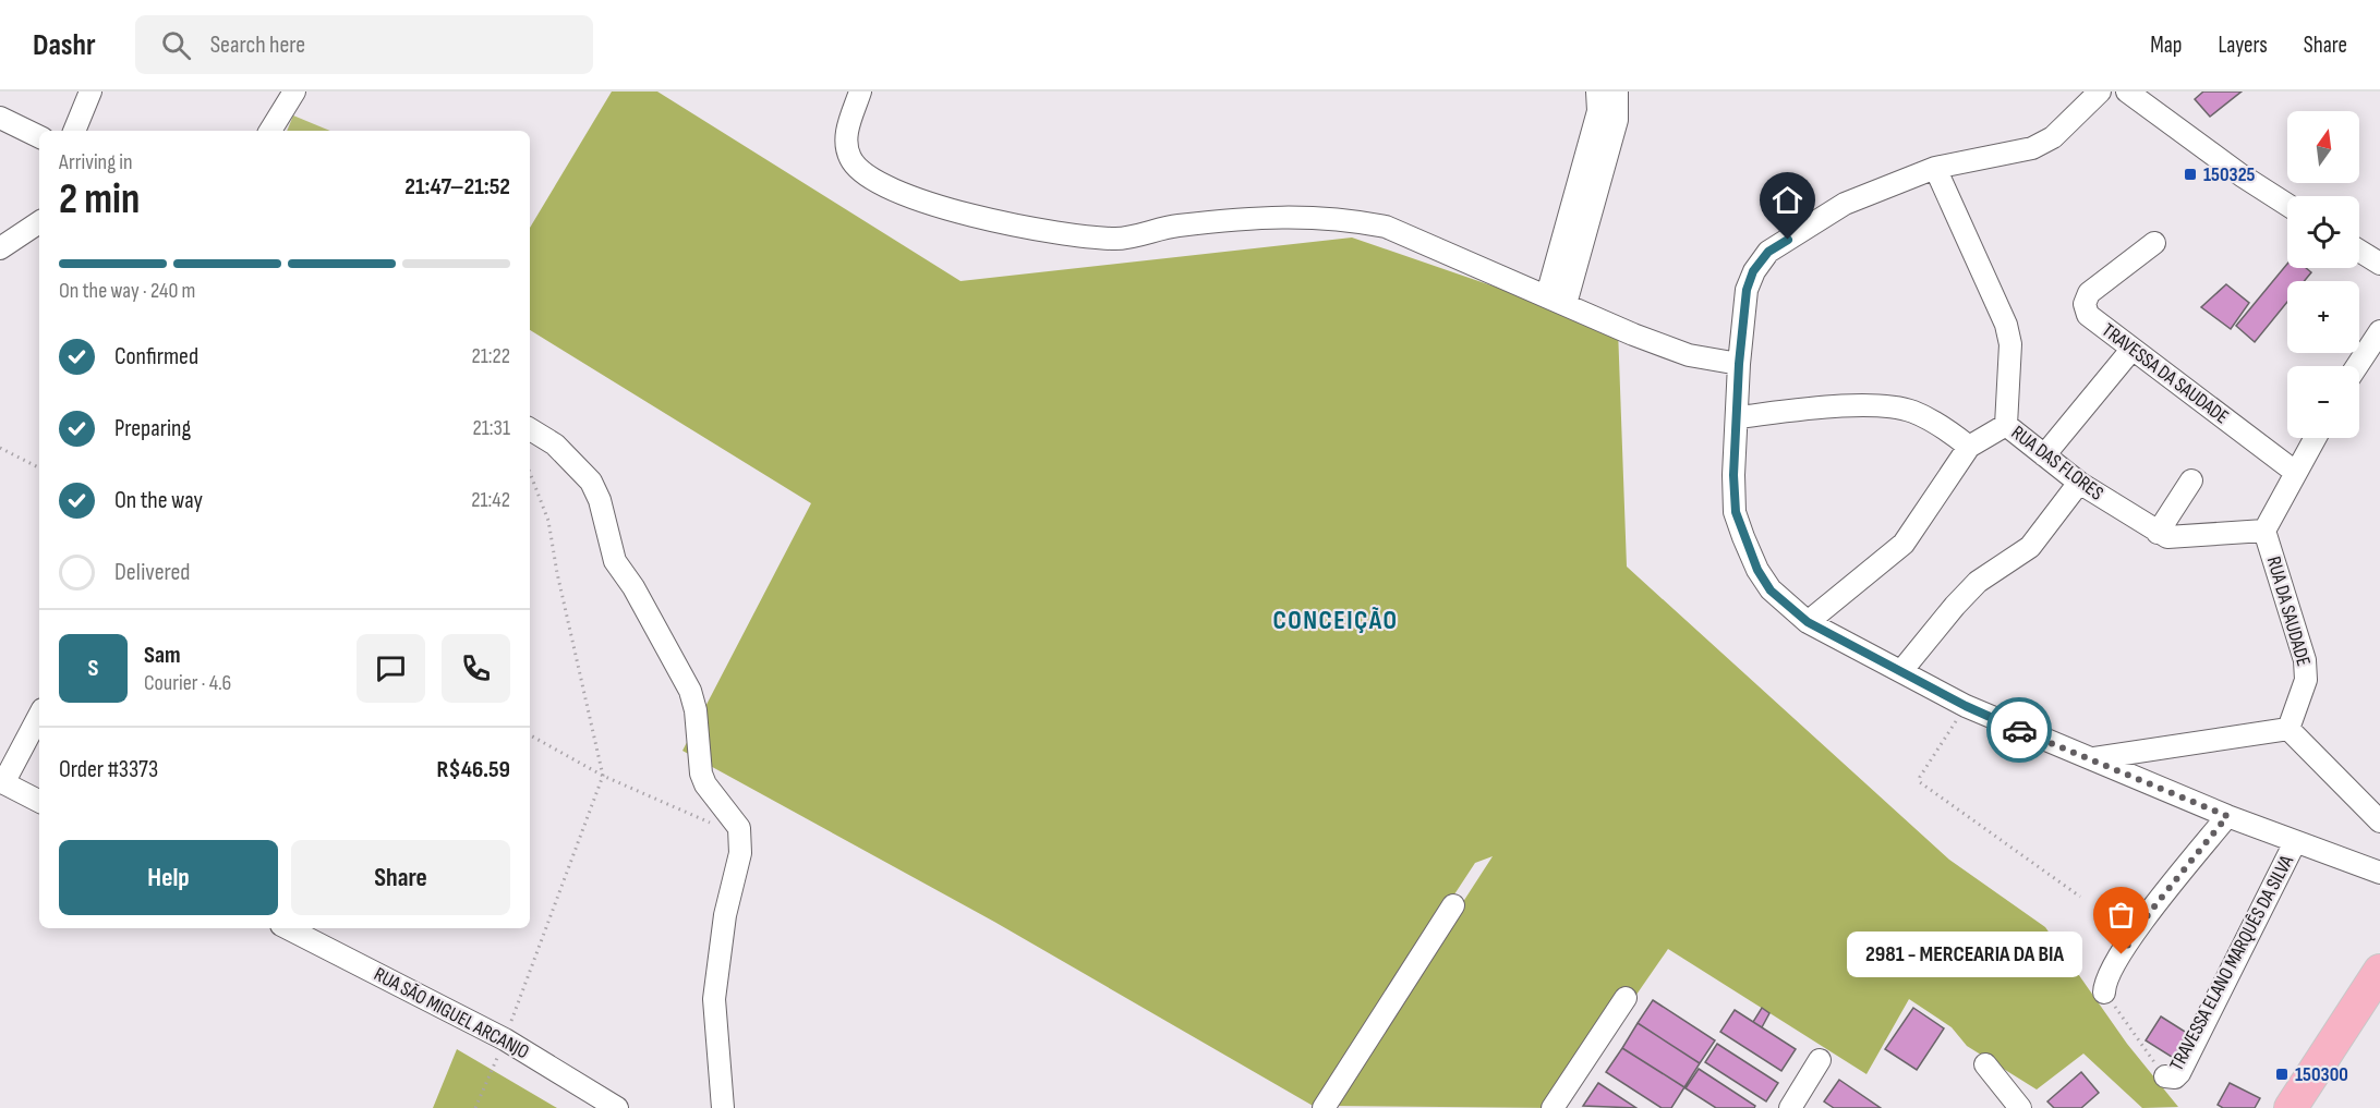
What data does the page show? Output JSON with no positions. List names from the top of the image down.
{
  "streets": {
    "street": [
      "TRAVESSA DA SAUDADE",
      "RUA DAS FLORES",
      "RUA DA SAUDADE",
      "TRAVESSA ELANO MARQUÊS DA SILVA",
      "RUA SÃO MIGUEL ARCANJO"
    ]
  },
  "crossings": [
    ["RUA DAS FLORES", "RUA DA SAUDADE"]
  ],
  "districts": ["CONCEIÇÃO"],
  "places": {
    "transit": ["150325", "150300"],
    "other": ["2981 - MERCEARIA DA BIA"]
  },
  "north": "top",
  "page": {
    "header": "Dashr",
    "search": "Search here",
    "nav": ["Map", "Layers", "Share"],
    "map_buttons": ["+", "−"],
    "heading": ["2 min", "Arriving in", "21:47–21:52"],
    "panel": [
      "Sam",
      "Courier · 4.6",
      "Order #3373",
      "R$46.59"
    ],
    "bar": "On the way · 240 m",
    "list": [
      ["Confirmed", "21:22"],
      ["Preparing", "21:31"],
      ["On the way", "21:42"],
      "Delivered"
    ],
    "round": "S",
    "buttons": ["Help", "Share"],
    "bubble": "2981 - MERCEARIA DA BIA"
  }
}
